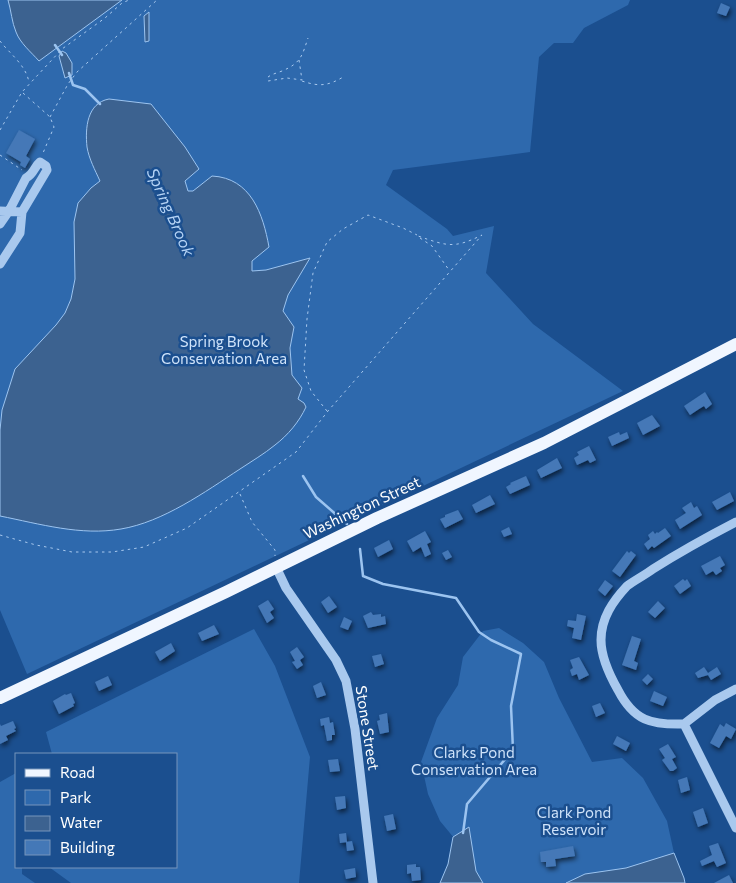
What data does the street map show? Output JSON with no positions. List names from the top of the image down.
{
  "streets": {
    "main road": ["Washington Street"],
    "street": ["Stone Street"]
  },
  "crossings": [
    ["Washington Street", "Stone Street"]
  ],
  "water": ["Spring Brook"],
  "parks": ["Spring Brook Conservation Area", "Clarks Pond Conservation Area", "Clark Pond Reservoir"],
  "legend": [
    "Road",
    "Park",
    "Water",
    "Building"
  ]
}
